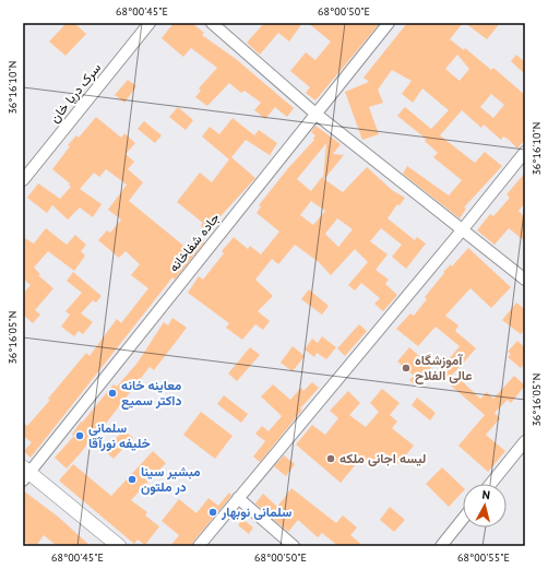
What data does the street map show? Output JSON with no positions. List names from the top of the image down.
{
  "streets": {
    "street": ["سرک دریا خان", "جاده شفاخانه"]
  },
  "places": [
    "آموزشگاه عالی الفلاح",
    "معاینه خانه داکتر سمیع",
    "سلمانی خلیفه نورآقا",
    "لیسه اجانی ملکه",
    "مبشیر سینا در ملتون",
    "سلمانی نوبهار"
  ],
  "north": "top",
  "coordinates": [
    "68°00'45\"E",
    "68°00'50\"E",
    "36°16'10\"N",
    "36°16'05\"N",
    "68°00'55\"E"
  ]
}
